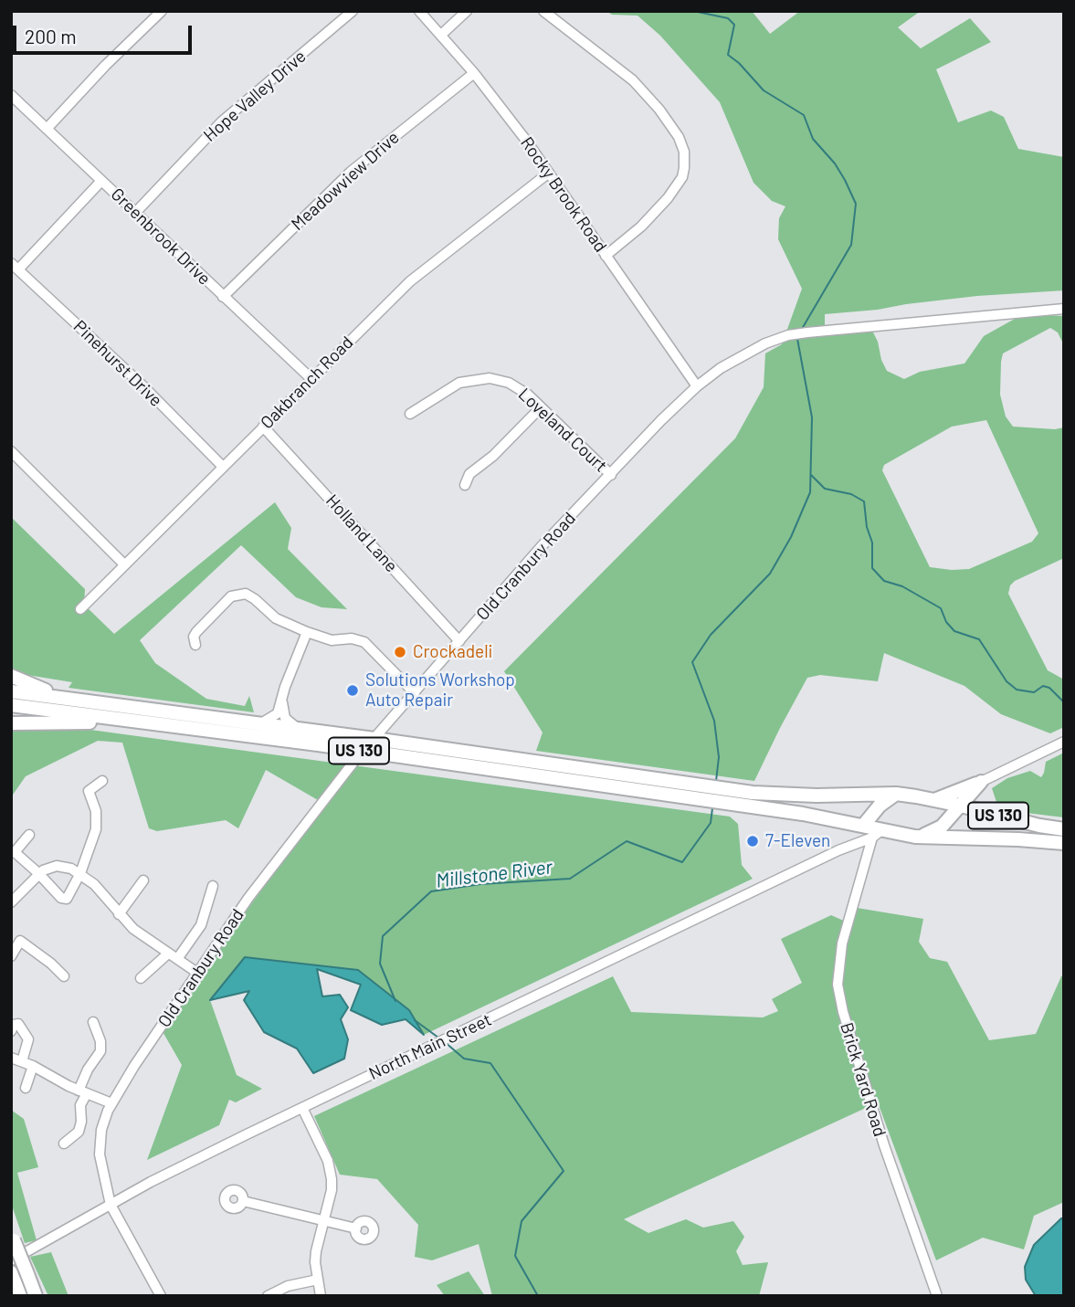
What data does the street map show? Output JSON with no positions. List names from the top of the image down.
{
  "streets": {
    "highway": ["US 130"],
    "street": [
      "Hope Valley Drive",
      "Meadowview Drive",
      "Rocky Brook Road",
      "Greenbrook Drive",
      "Pinehurst Drive",
      "Oakbranch Road",
      "Loveland Court",
      "Holland Lane",
      "Old Cranbury Road",
      "North Main Street",
      "Brick Yard Road"
    ]
  },
  "crossings": [
    ["Hope Valley Drive", "Greenbrook Drive"],
    ["Meadowview Drive", "Rocky Brook Road"],
    ["Meadowview Drive", "Greenbrook Drive"],
    ["Rocky Brook Road", "Oakbranch Road"],
    ["Rocky Brook Road", "Old Cranbury Road"],
    ["Greenbrook Drive", "Oakbranch Road"],
    ["Pinehurst Drive", "Oakbranch Road"],
    ["Oakbranch Road", "Holland Lane"],
    ["Loveland Court", "Old Cranbury Road"],
    ["Holland Lane", "Old Cranbury Road"],
    ["Old Cranbury Road", "US 130"],
    ["Old Cranbury Road", "North Main Street"],
    ["US 130", "North Main Street"],
    ["US 130", "Brick Yard Road"],
    ["North Main Street", "Brick Yard Road"]
  ],
  "water": ["Millstone River"],
  "places": ["Crockadeli", "Solutions Workshop Auto Repair", "7-Eleven"],
  "scale_bar": "200 m"
}
